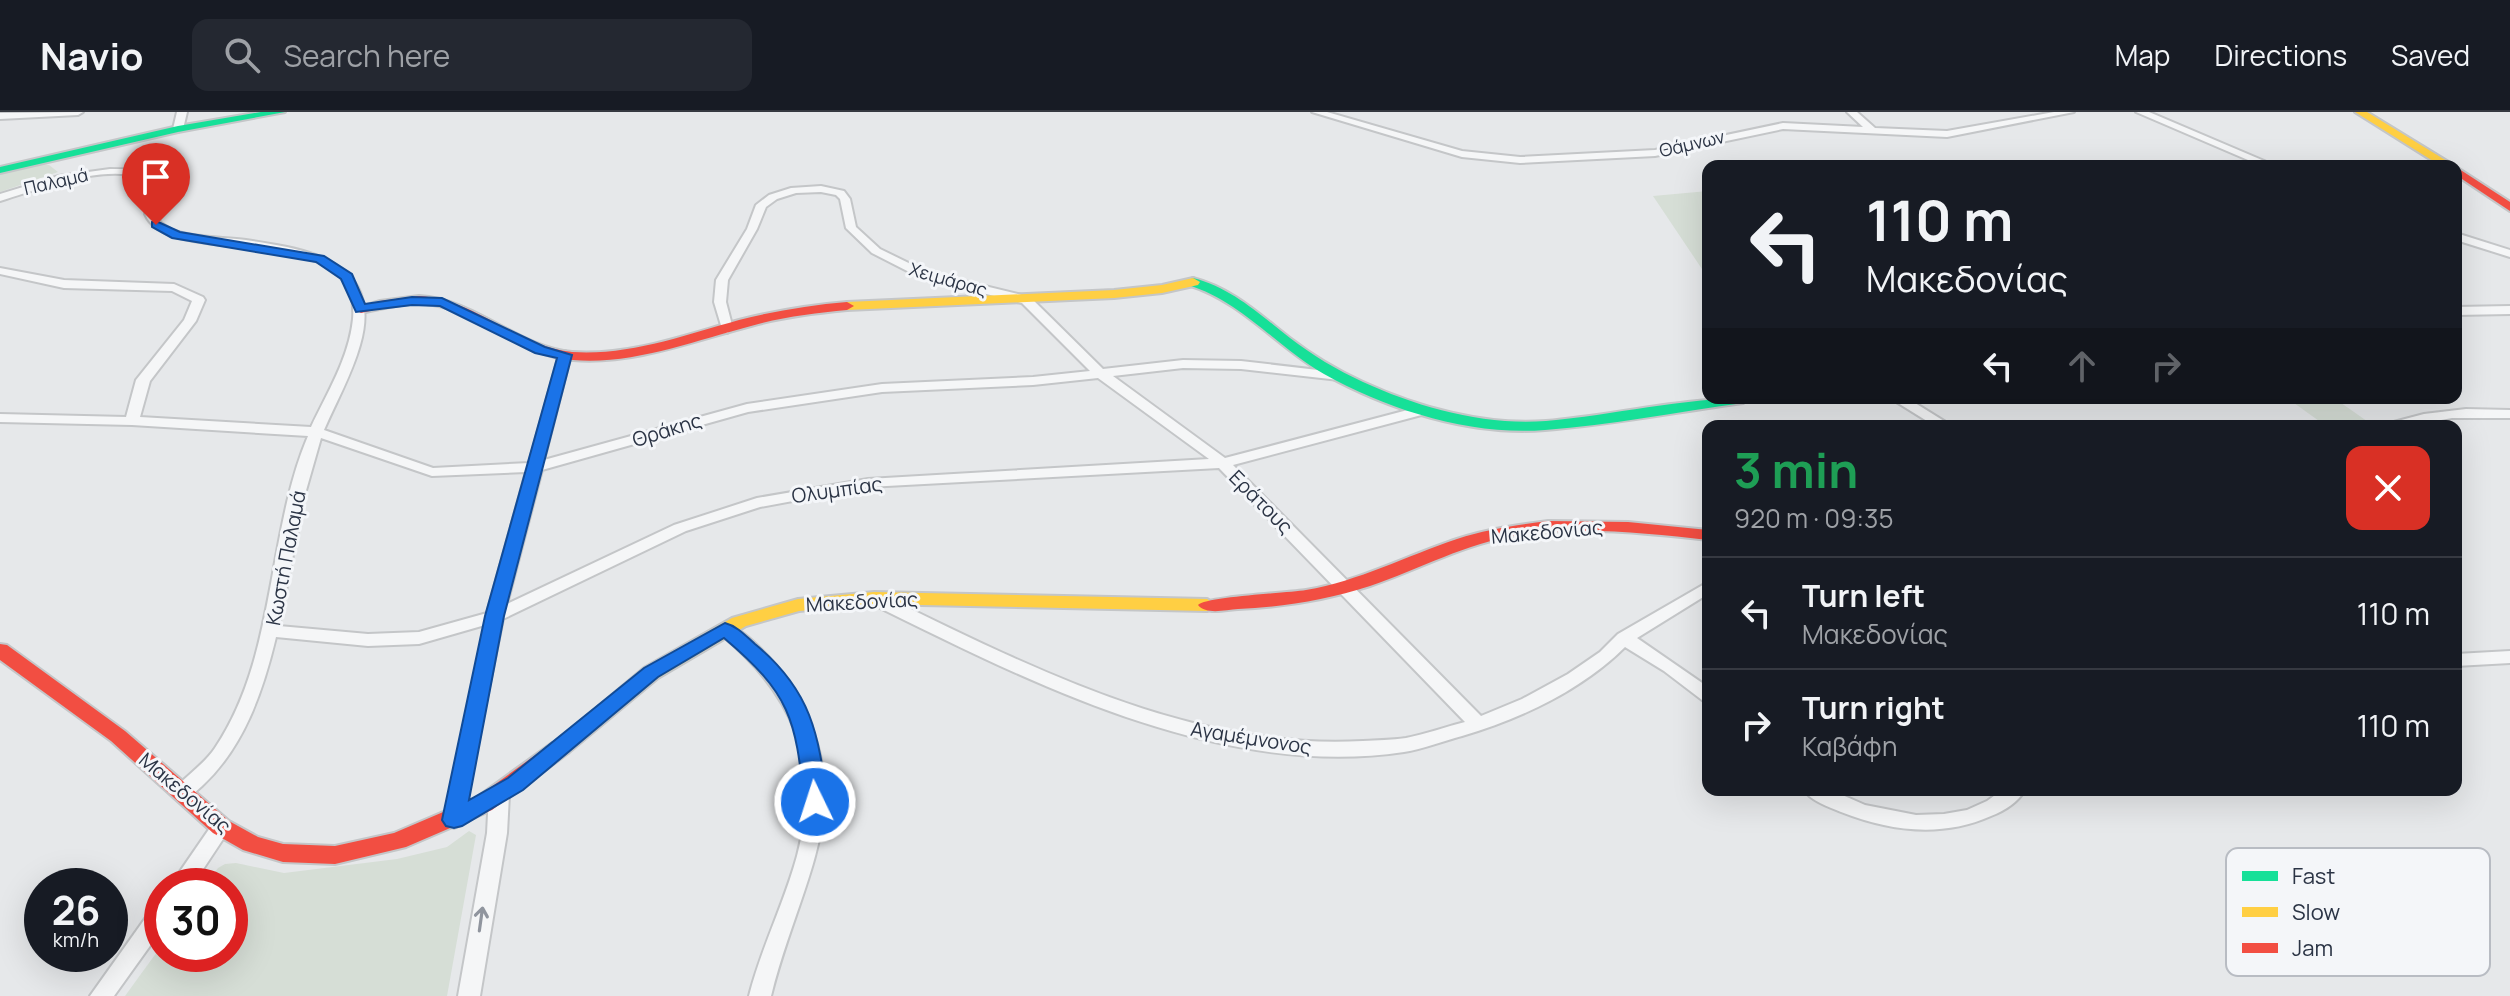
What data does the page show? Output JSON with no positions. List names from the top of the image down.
{
  "streets": {
    "street": [
      "Θάμνων",
      "Παλαμά",
      "Χειμάρας",
      "Θράκης",
      "Ολυμπίας",
      "Εράτους",
      "Μακεδονίας",
      "Κωστή Παλαμά",
      "Αγαμέμνονος"
    ]
  },
  "crossings": [
    ["Παλαμά", "Κωστή Παλαμά"],
    ["Χειμάρας", "Εράτους"],
    ["Θράκης", "Εράτους"],
    ["Θράκης", "Κωστή Παλαμά"],
    ["Ολυμπίας", "Εράτους"],
    ["Ολυμπίας", "Κωστή Παλαμά"],
    ["Εράτους", "Μακεδονίας"],
    ["Εράτους", "Αγαμέμνονος"],
    ["Μακεδονίας", "Κωστή Παλαμά"],
    ["Μακεδονίας", "Αγαμέμνονος"]
  ],
  "legend": ["Fast", "Slow", "Jam"],
  "page": {
    "header": "Navio",
    "search": "Search here",
    "nav": ["Map", "Directions", "Saved"],
    "turn": ["110 m", "Μακεδονίας"],
    "heading": ["3 min", "920 m · 09:35"],
    "list": [
      {
        "name": "Turn left",
        "note": "Μακεδονίας",
        "value": "110 m"
      },
      {
        "name": "Turn right",
        "note": "Καβάφη",
        "value": "110 m"
      }
    ],
    "speed": "26 km/h",
    "limit": "30"
  }
}
